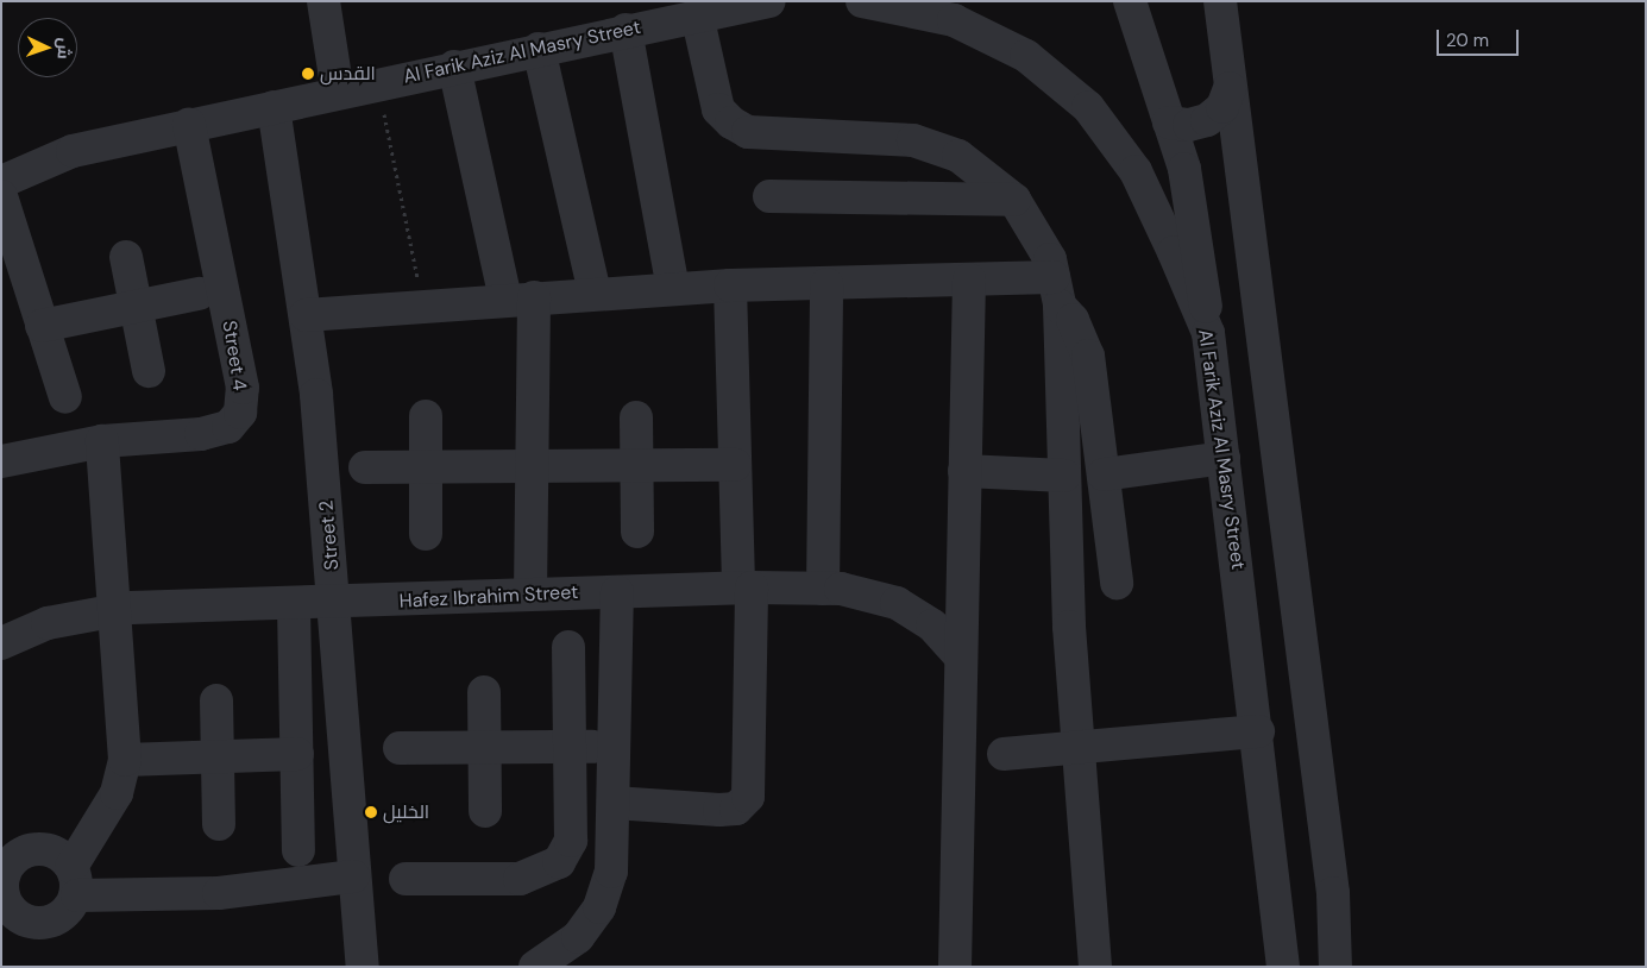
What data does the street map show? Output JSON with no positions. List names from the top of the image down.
{
  "streets": {
    "street": [
      "Al Farik Aziz Al Masry Street",
      "Street 4",
      "Street 2",
      "Hafez Ibrahim Street"
    ]
  },
  "crossings": [
    ["Al Farik Aziz Al Masry Street", "Street 4"],
    ["Al Farik Aziz Al Masry Street", "Street 2"],
    ["Street 2", "Hafez Ibrahim Street"]
  ],
  "places": ["القدس", "الخليل"],
  "scale_bar": "20 m",
  "north": "right"
}
